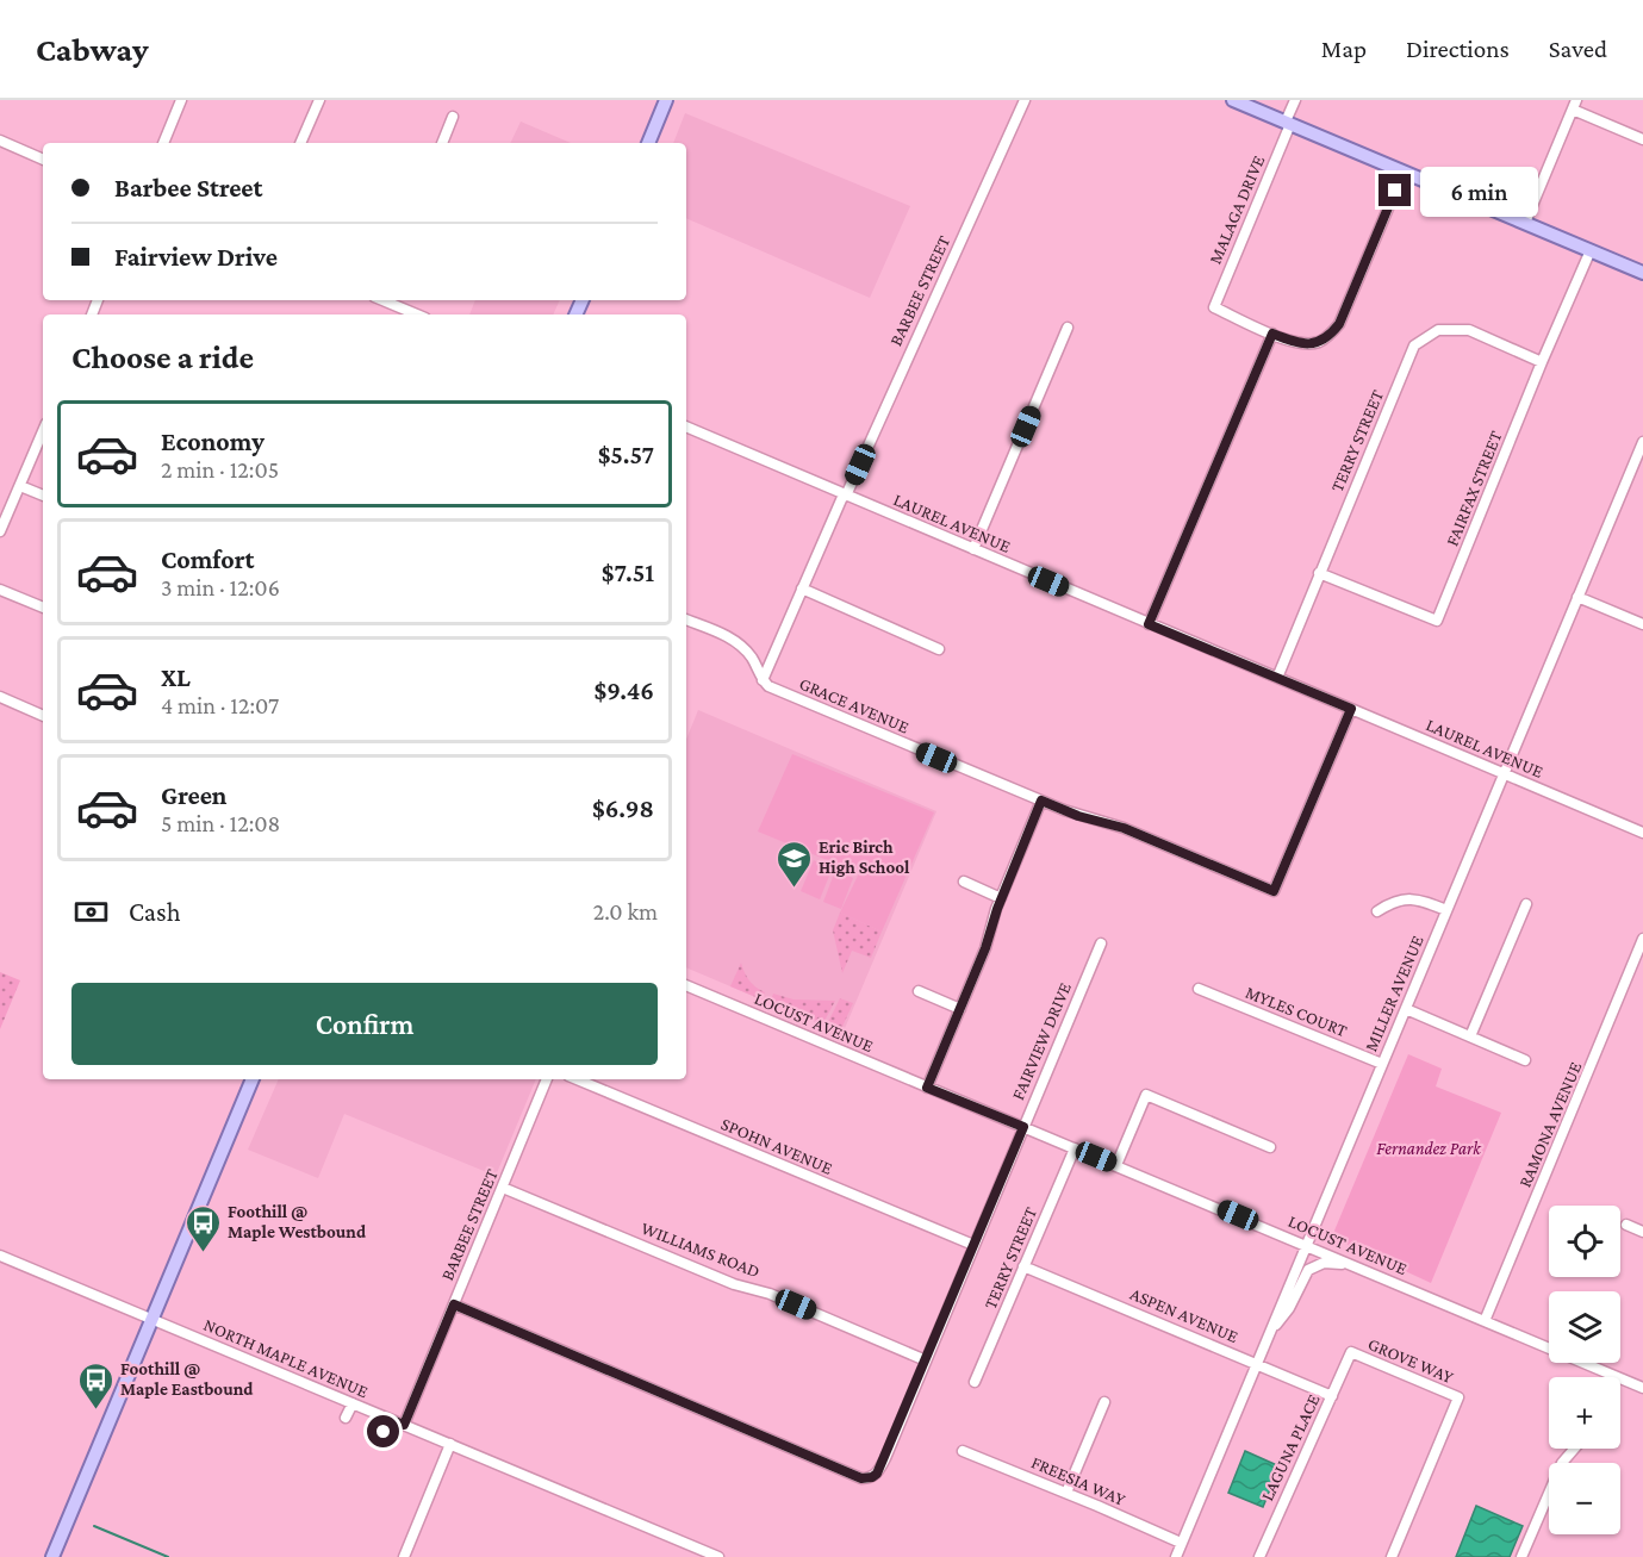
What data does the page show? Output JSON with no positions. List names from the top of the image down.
{
  "streets": {
    "street": [
      "MALAGA DRIVE",
      "BARBEE STREET",
      "TERRY STREET",
      "FAIRFAX STREET",
      "LAUREL AVENUE",
      "GRACE AVENUE",
      "MILLER AVENUE",
      "MYLES COURT",
      "LOCUST AVENUE",
      "FAIRVIEW DRIVE",
      "RAMONA AVENUE",
      "SPOHN AVENUE",
      "WILLIAMS ROAD",
      "ASPEN AVENUE",
      "NORTH MAPLE AVENUE",
      "GROVE WAY",
      "LAGUNA PLACE",
      "FREESIA WAY"
    ]
  },
  "crossings": [
    ["BARBEE STREET", "LAUREL AVENUE"],
    ["BARBEE STREET", "GRACE AVENUE"],
    ["BARBEE STREET", "FAIRVIEW DRIVE"],
    ["BARBEE STREET", "WILLIAMS ROAD"],
    ["BARBEE STREET", "NORTH MAPLE AVENUE"],
    ["TERRY STREET", "FAIRFAX STREET"],
    ["TERRY STREET", "LAUREL AVENUE"],
    ["TERRY STREET", "LOCUST AVENUE"],
    ["TERRY STREET", "ASPEN AVENUE"],
    ["LAUREL AVENUE", "GRACE AVENUE"],
    ["LAUREL AVENUE", "MILLER AVENUE"],
    ["MILLER AVENUE", "MYLES COURT"],
    ["MILLER AVENUE", "LOCUST AVENUE"],
    ["MILLER AVENUE", "ASPEN AVENUE"],
    ["MILLER AVENUE", "FREESIA WAY"],
    ["LOCUST AVENUE", "FAIRVIEW DRIVE"],
    ["LOCUST AVENUE", "RAMONA AVENUE"],
    ["FAIRVIEW DRIVE", "SPOHN AVENUE"],
    ["FAIRVIEW DRIVE", "WILLIAMS ROAD"],
    ["ASPEN AVENUE", "LAGUNA PLACE"],
    ["GROVE WAY", "LAGUNA PLACE"]
  ],
  "parks": ["Fernandez Park"],
  "places": {
    "school or university": ["Eric Birch High School"],
    "bus stop": ["Foothill @ Maple Westbound", "Foothill @ Maple Eastbound"]
  },
  "page": {
    "header": "Cabway",
    "nav": ["Map", "Directions", "Saved"],
    "banner": ["Barbee Street", "Fairview Drive"],
    "bubble": "6 min",
    "heading": "Choose a ride",
    "list": [
      {
        "name": "Economy",
        "note": "2 min · 12:05",
        "value": "$5.57"
      },
      {
        "name": "Comfort",
        "note": "3 min · 12:06",
        "value": "$7.51"
      },
      {
        "name": "XL",
        "note": "4 min · 12:07",
        "value": "$9.46"
      },
      {
        "name": "Green",
        "note": "5 min · 12:08",
        "value": "$6.98"
      }
    ],
    "pay": ["Cash", "2.0 km"],
    "buttons": "Confirm",
    "map_buttons": ["+", "−"]
  }
}
